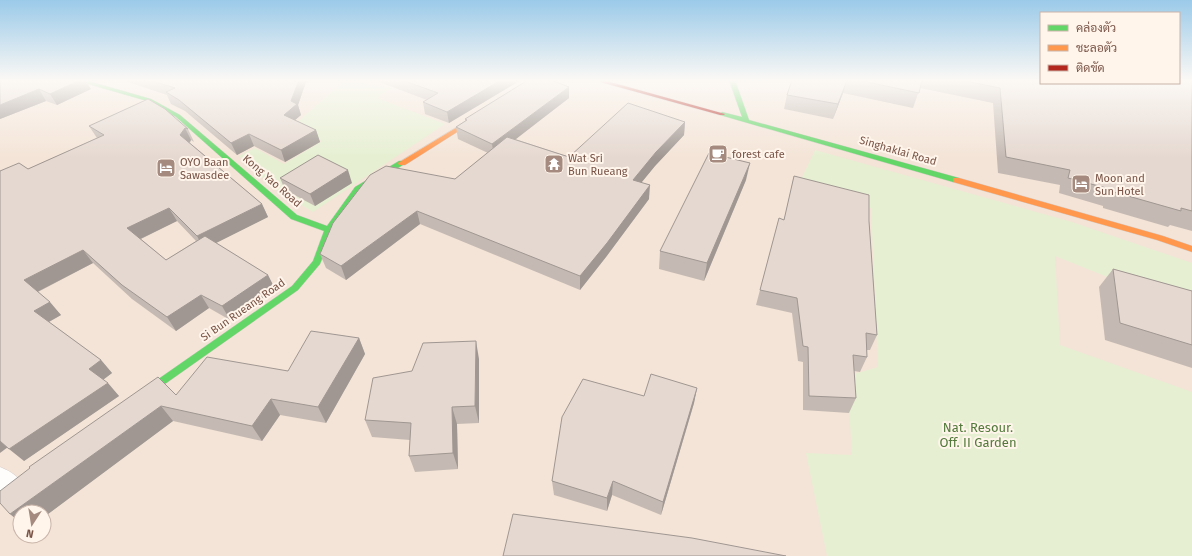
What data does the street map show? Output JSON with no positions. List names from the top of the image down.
{
  "streets": {
    "street": ["Singhaklai Road", "Kong Yao Road", "Si Bun Rueang Road"]
  },
  "crossings": [
    ["Kong Yao Road", "Si Bun Rueang Road"]
  ],
  "parks": ["Nat. Resour. Off. II Garden"],
  "places": {
    "cafe": ["forest cafe"],
    "temple": ["Wat Sri Bun Rueang"],
    "hotel": ["OYO Baan Sawasdee", "Moon and Sun Hotel"]
  },
  "legend": ["คล่องตัว", "ชะลอตัว", "ติดขัด"],
  "north": "bottom"
}
